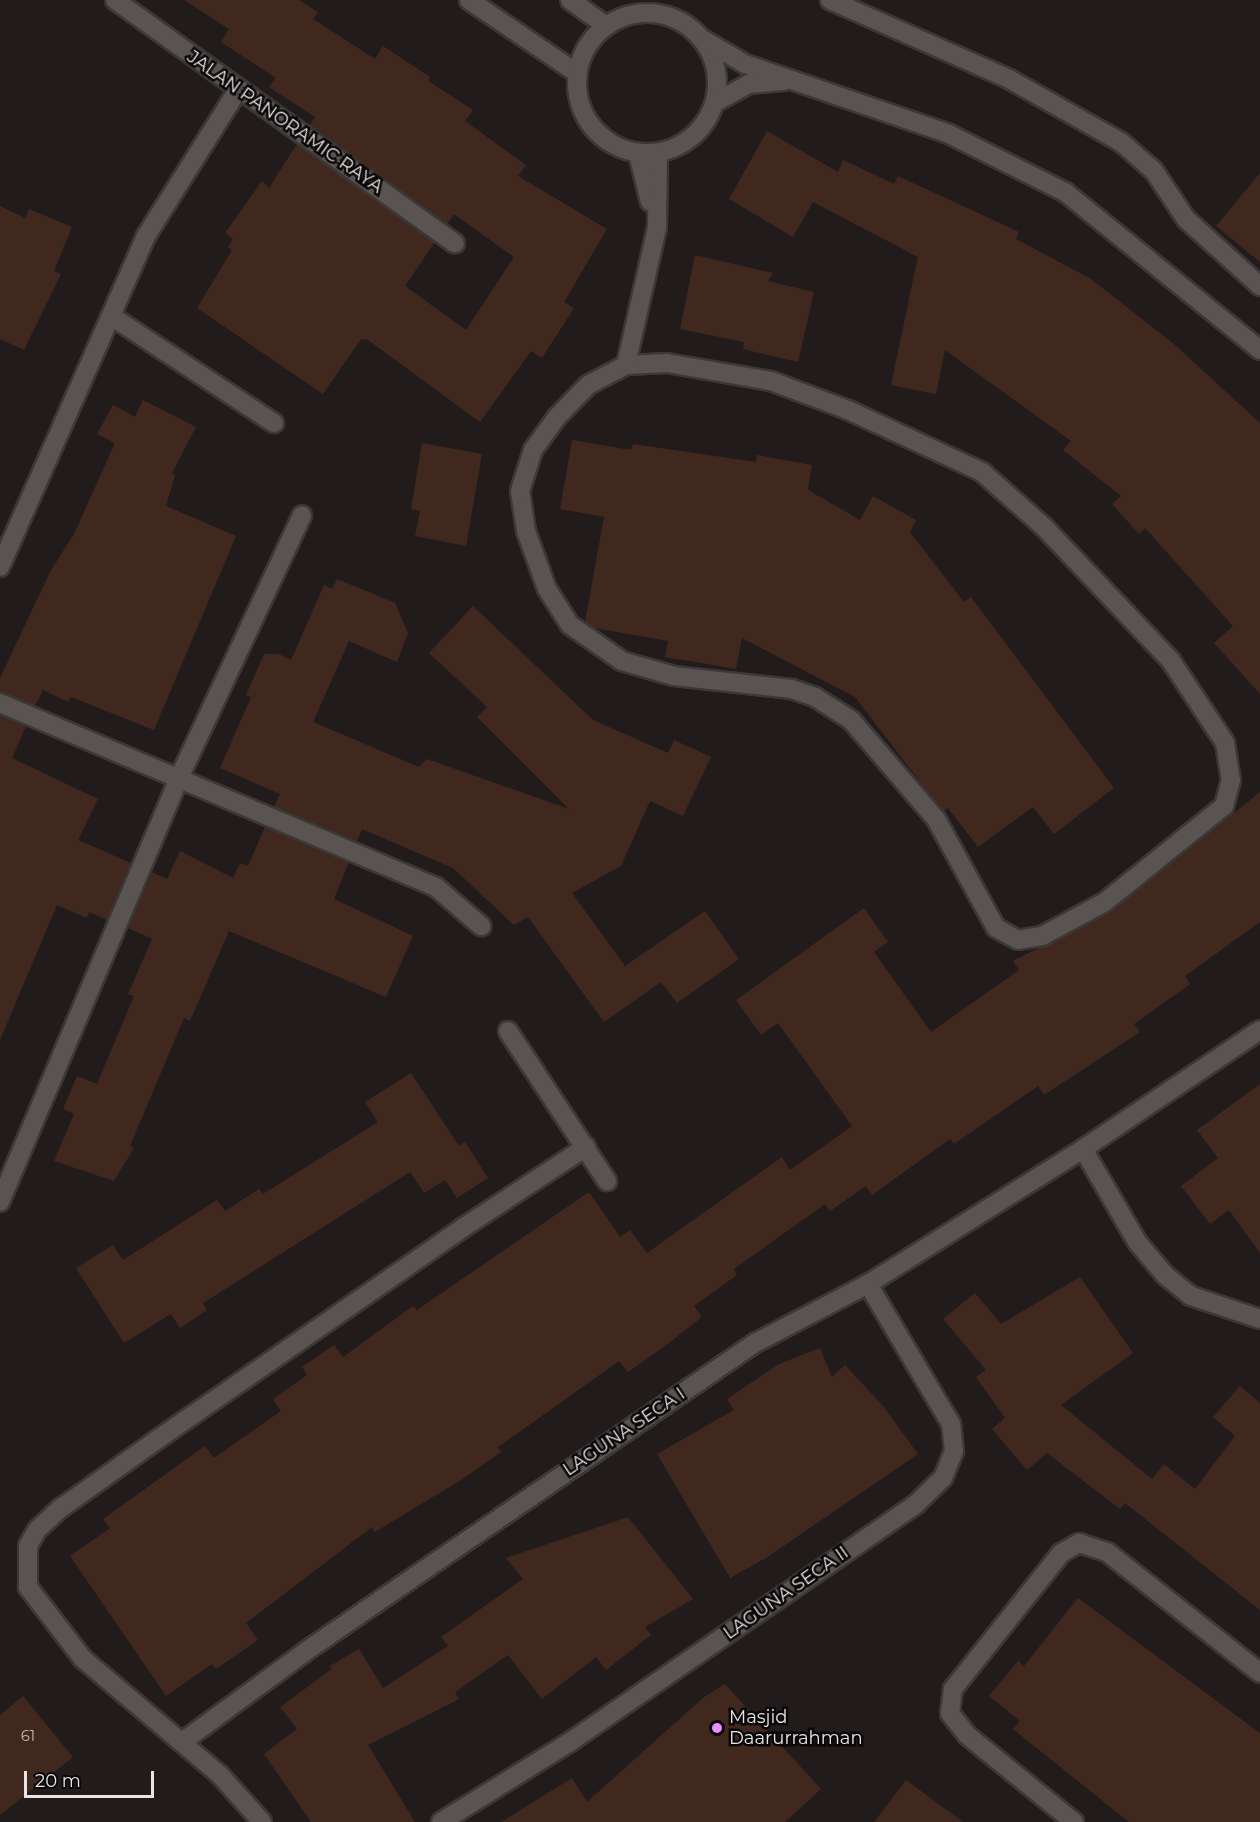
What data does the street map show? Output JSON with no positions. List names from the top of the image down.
{
  "streets": {
    "street": ["JALAN PANORAMIC RAYA", "LAGUNA SECA I", "LAGUNA SECA II"]
  },
  "crossings": [
    ["LAGUNA SECA I", "LAGUNA SECA II"]
  ],
  "places": ["Masjid Daarurrahman"],
  "house_numbers": ["61"],
  "scale_bar": "20 m"
}
